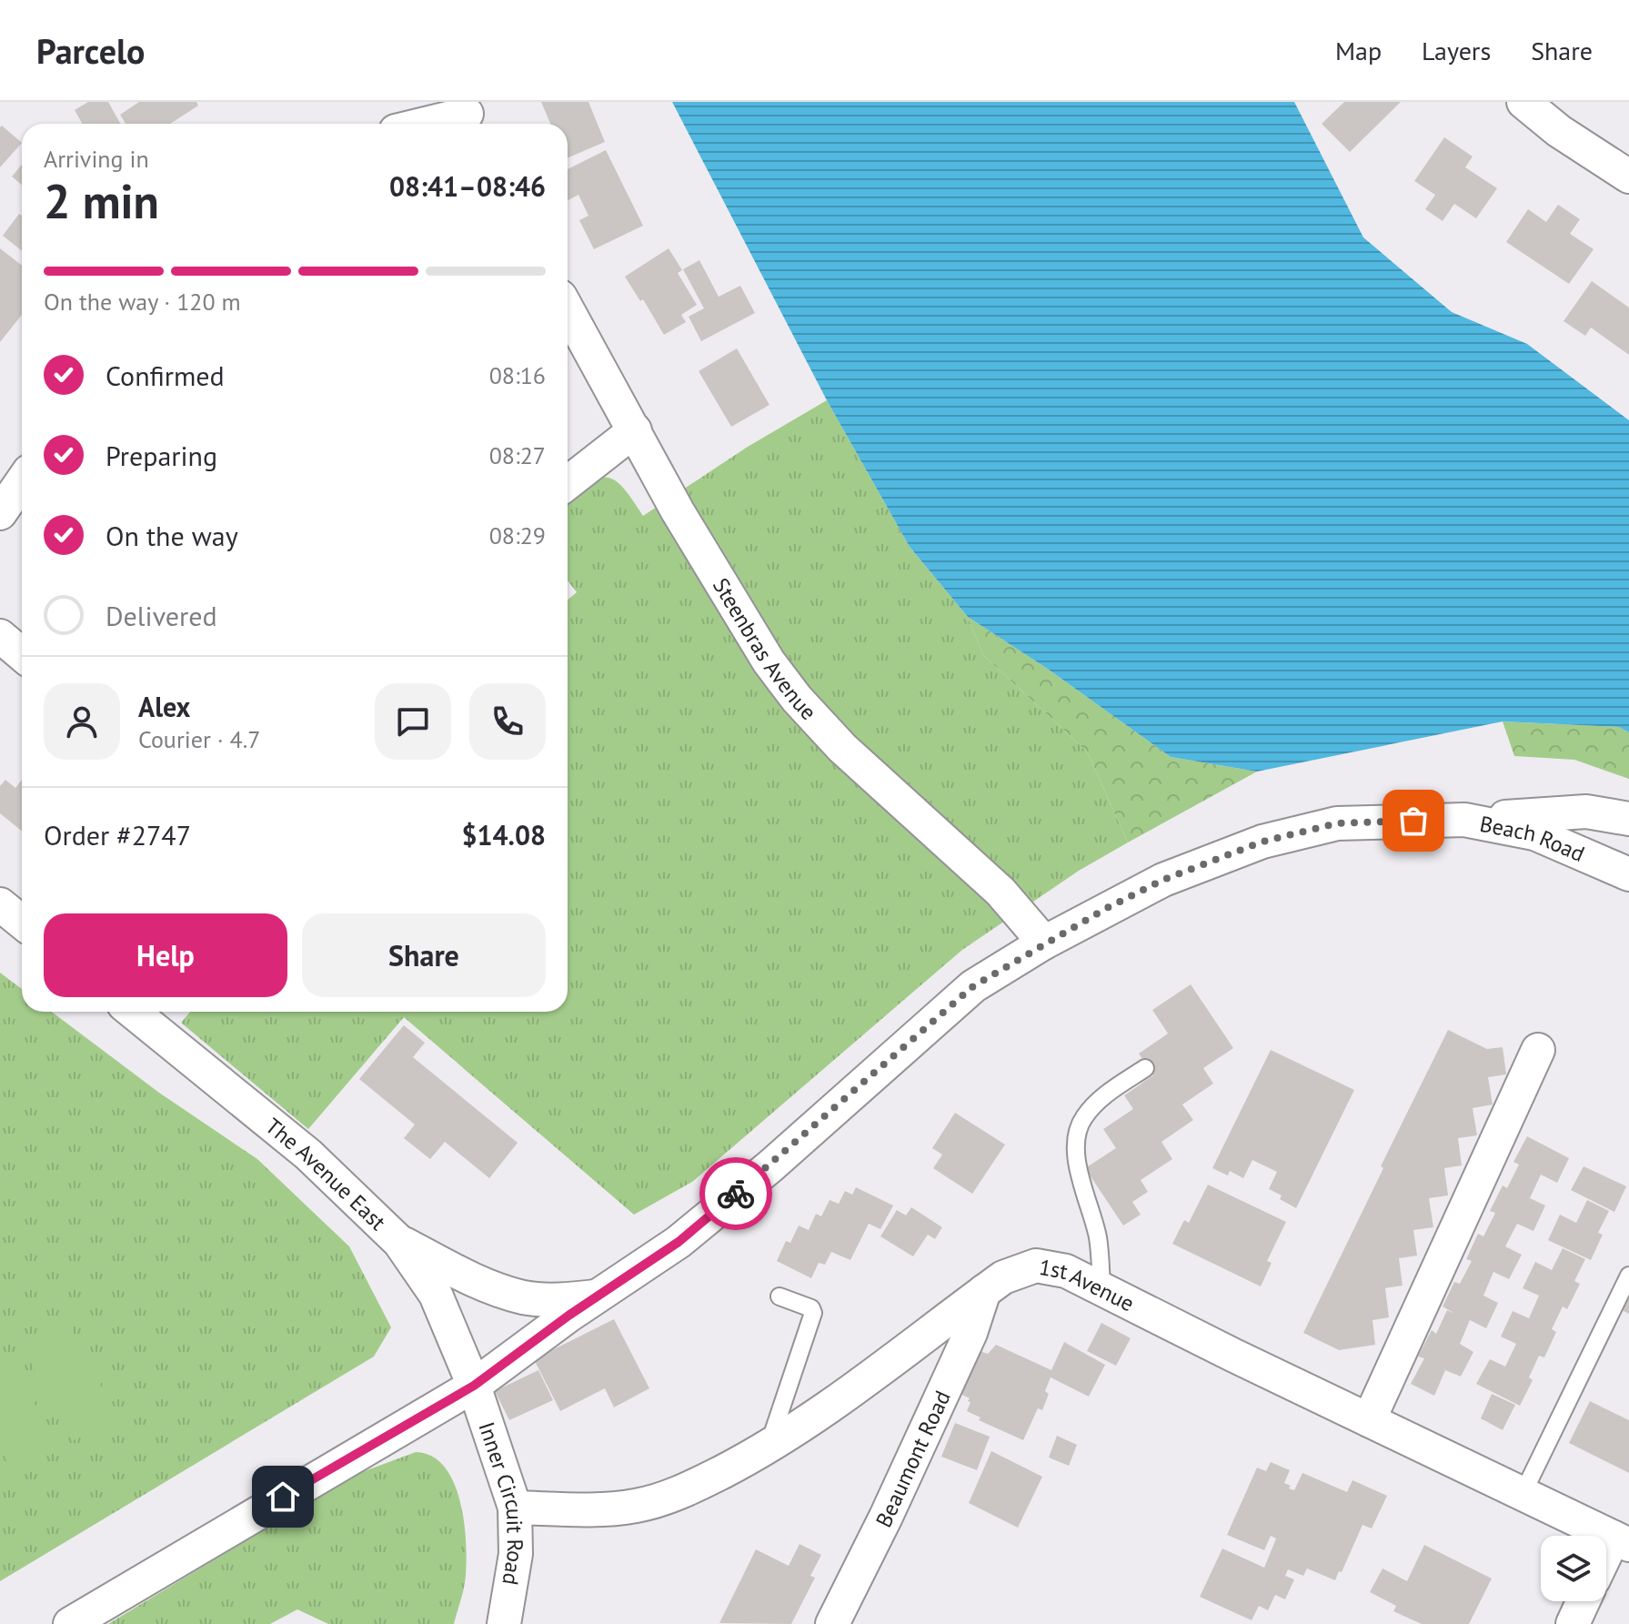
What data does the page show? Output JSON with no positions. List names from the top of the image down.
{
  "streets": {
    "street": [
      "Steenbras Avenue",
      "Beach Road",
      "The Avenue East",
      "1st Avenue",
      "Beaumont Road",
      "Inner Circuit Road"
    ]
  },
  "crossings": [
    ["Steenbras Avenue", "Beach Road"],
    ["Beach Road", "The Avenue East"],
    ["Beach Road", "Inner Circuit Road"],
    ["The Avenue East", "Inner Circuit Road"],
    ["1st Avenue", "Beaumont Road"],
    ["1st Avenue", "Inner Circuit Road"]
  ],
  "page": {
    "header": "Parcelo",
    "nav": ["Map", "Layers", "Share"],
    "heading": ["2 min", "Arriving in", "08:41–08:46"],
    "panel": [
      "Alex",
      "Courier · 4.7",
      "Order #2747",
      "$14.08"
    ],
    "bar": "On the way · 120 m",
    "list": [
      ["Confirmed", "08:16"],
      ["Preparing", "08:27"],
      ["On the way", "08:29"],
      "Delivered"
    ],
    "buttons": ["Help", "Share"]
  }
}
